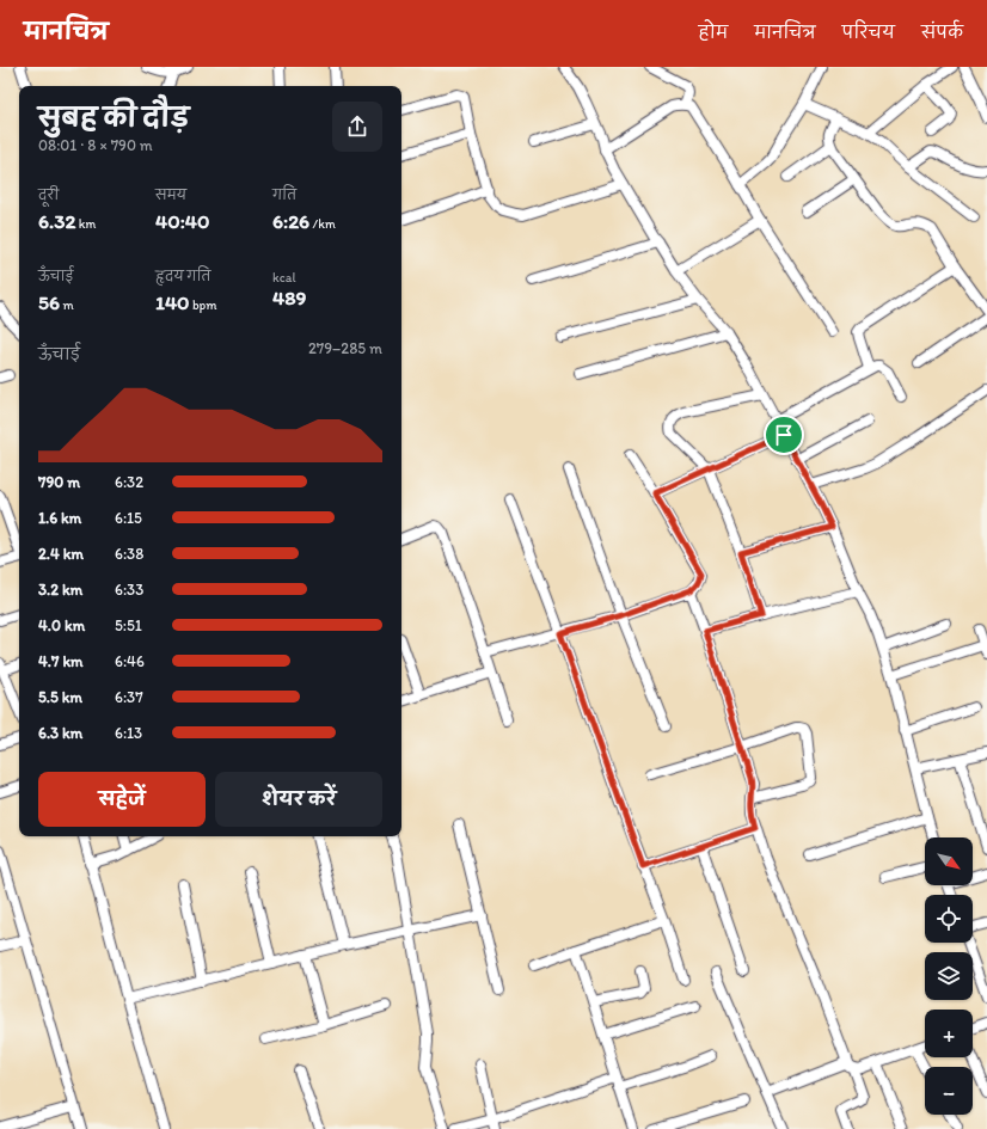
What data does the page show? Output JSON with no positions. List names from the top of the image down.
{
  "north": "bottom right",
  "page": {
    "header": "मानचित्र",
    "nav": [
      "होम",
      "मानचित्र",
      "परिचय",
      "संपर्क"
    ],
    "heading": ["सुबह की दौड़", "08:01 · 8 × 790 m"],
    "stats": [
      ["दूरी", "6.32 km"],
      ["समय", "40:40"],
      ["गति", "6:26 /km"],
      ["ऊँचाई", "56 m"],
      ["हृदय गति", "140 bpm"],
      ["kcal", "489"]
    ],
    "chart": ["ऊँचाई", "279–285 m"],
    "list": [
      {
        "name": "790 m",
        "note": "6:32"
      },
      {
        "name": "1.6 km",
        "note": "6:15"
      },
      {
        "name": "2.4 km",
        "note": "6:38"
      },
      {
        "name": "3.2 km",
        "note": "6:33"
      },
      {
        "name": "4.0 km",
        "note": "5:51"
      },
      {
        "name": "4.7 km",
        "note": "6:46"
      },
      {
        "name": "5.5 km",
        "note": "6:37"
      },
      {
        "name": "6.3 km",
        "note": "6:13"
      }
    ],
    "buttons": ["सहेजें", "शेयर करें"],
    "map_buttons": ["+", "−"]
  }
}
